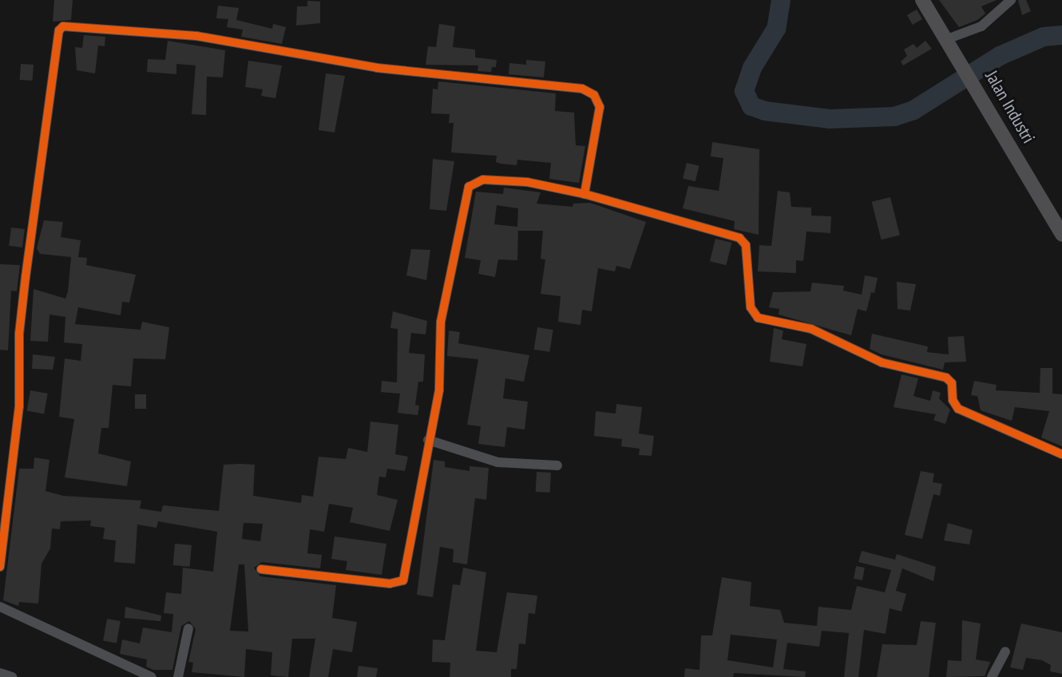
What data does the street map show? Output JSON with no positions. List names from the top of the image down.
{
  "streets": {
    "main road": ["Jalan Industri"]
  }
}
